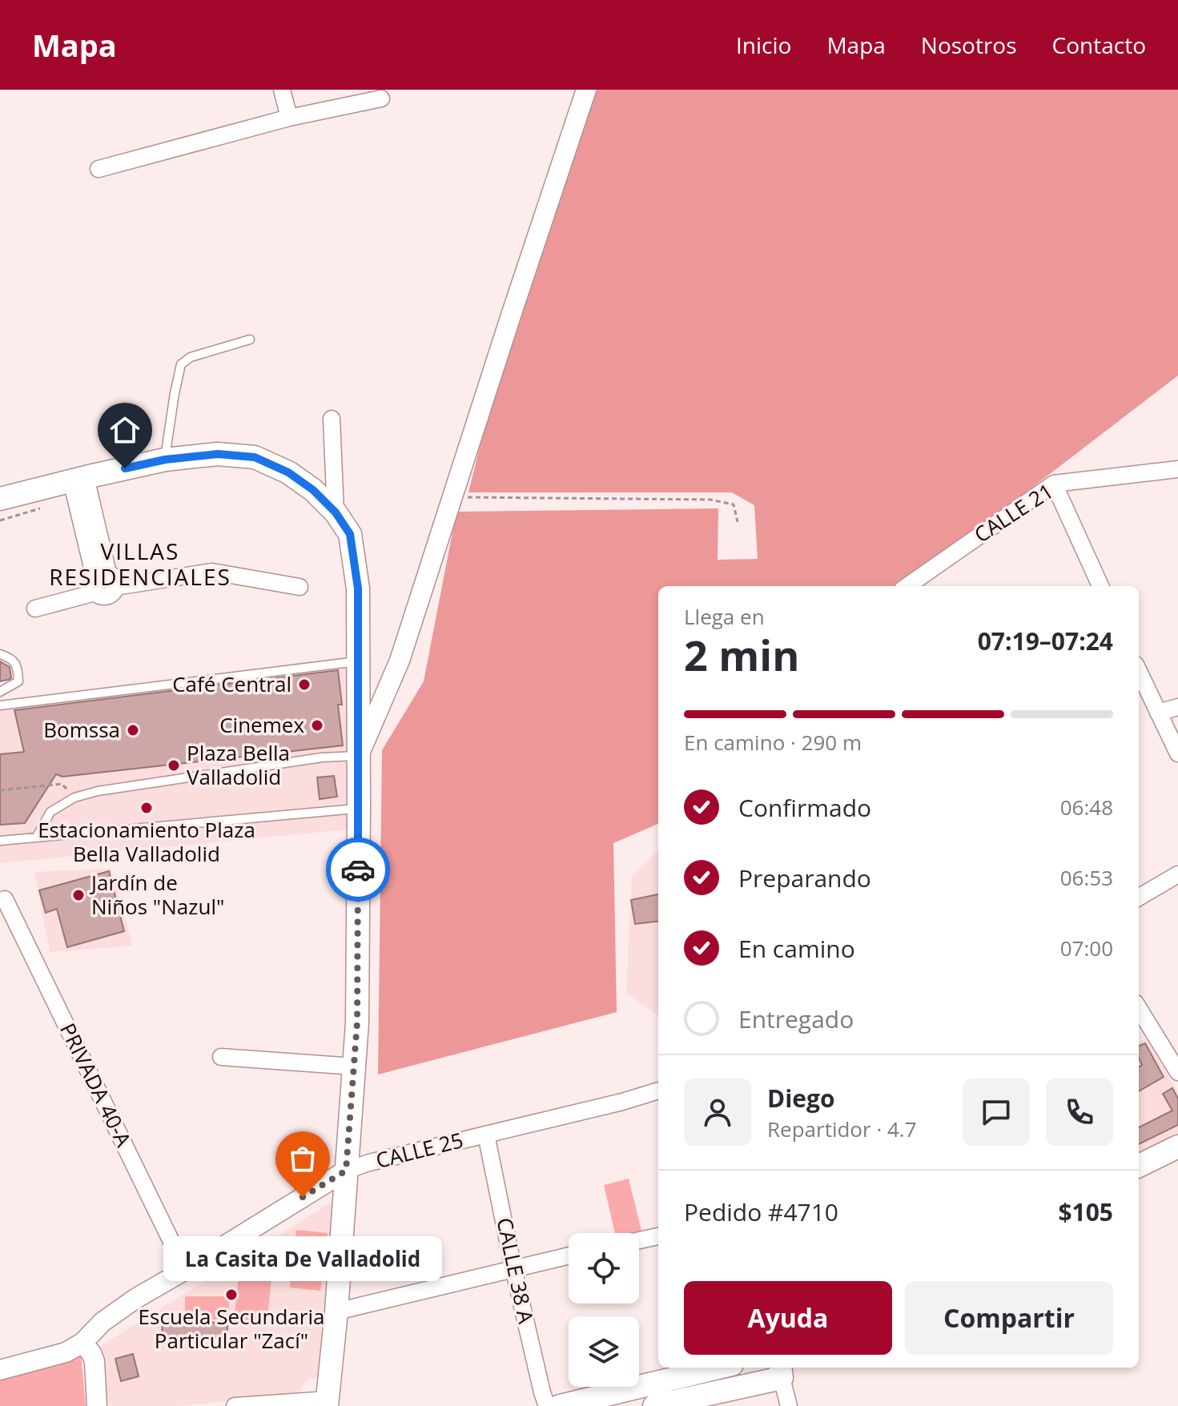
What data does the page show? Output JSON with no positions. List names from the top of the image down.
{
  "streets": {
    "street": [
      "CALLE 21",
      "PRIVADA 40-A",
      "CALLE 25",
      "CALLE 38 A"
    ]
  },
  "crossings": [
    ["PRIVADA 40-A", "CALLE 25"],
    ["CALLE 25", "CALLE 38 A"]
  ],
  "districts": ["VILLAS RESIDENCIALES"],
  "places": [
    "Café Central",
    "Cinemex",
    "Bomssa",
    "Plaza Bella Valladolid",
    "Estacionamiento Plaza Bella Valladolid",
    "Jardín de Niños \"Nazul\"",
    "La Casita De Valladolid",
    "Escuela Secundaria Particular \"Zací\""
  ],
  "page": {
    "header": "Mapa",
    "nav": [
      "Inicio",
      "Mapa",
      "Nosotros",
      "Contacto"
    ],
    "heading": ["2 min", "Llega en", "07:19–07:24"],
    "panel": [
      "Diego",
      "Repartidor · 4.7",
      "Pedido #4710",
      "$105"
    ],
    "bar": "En camino · 290 m",
    "list": [
      ["Confirmado", "06:48"],
      ["Preparando", "06:53"],
      ["En camino", "07:00"],
      "Entregado"
    ],
    "bubble": "La Casita De Valladolid",
    "buttons": ["Ayuda", "Compartir"]
  }
}
